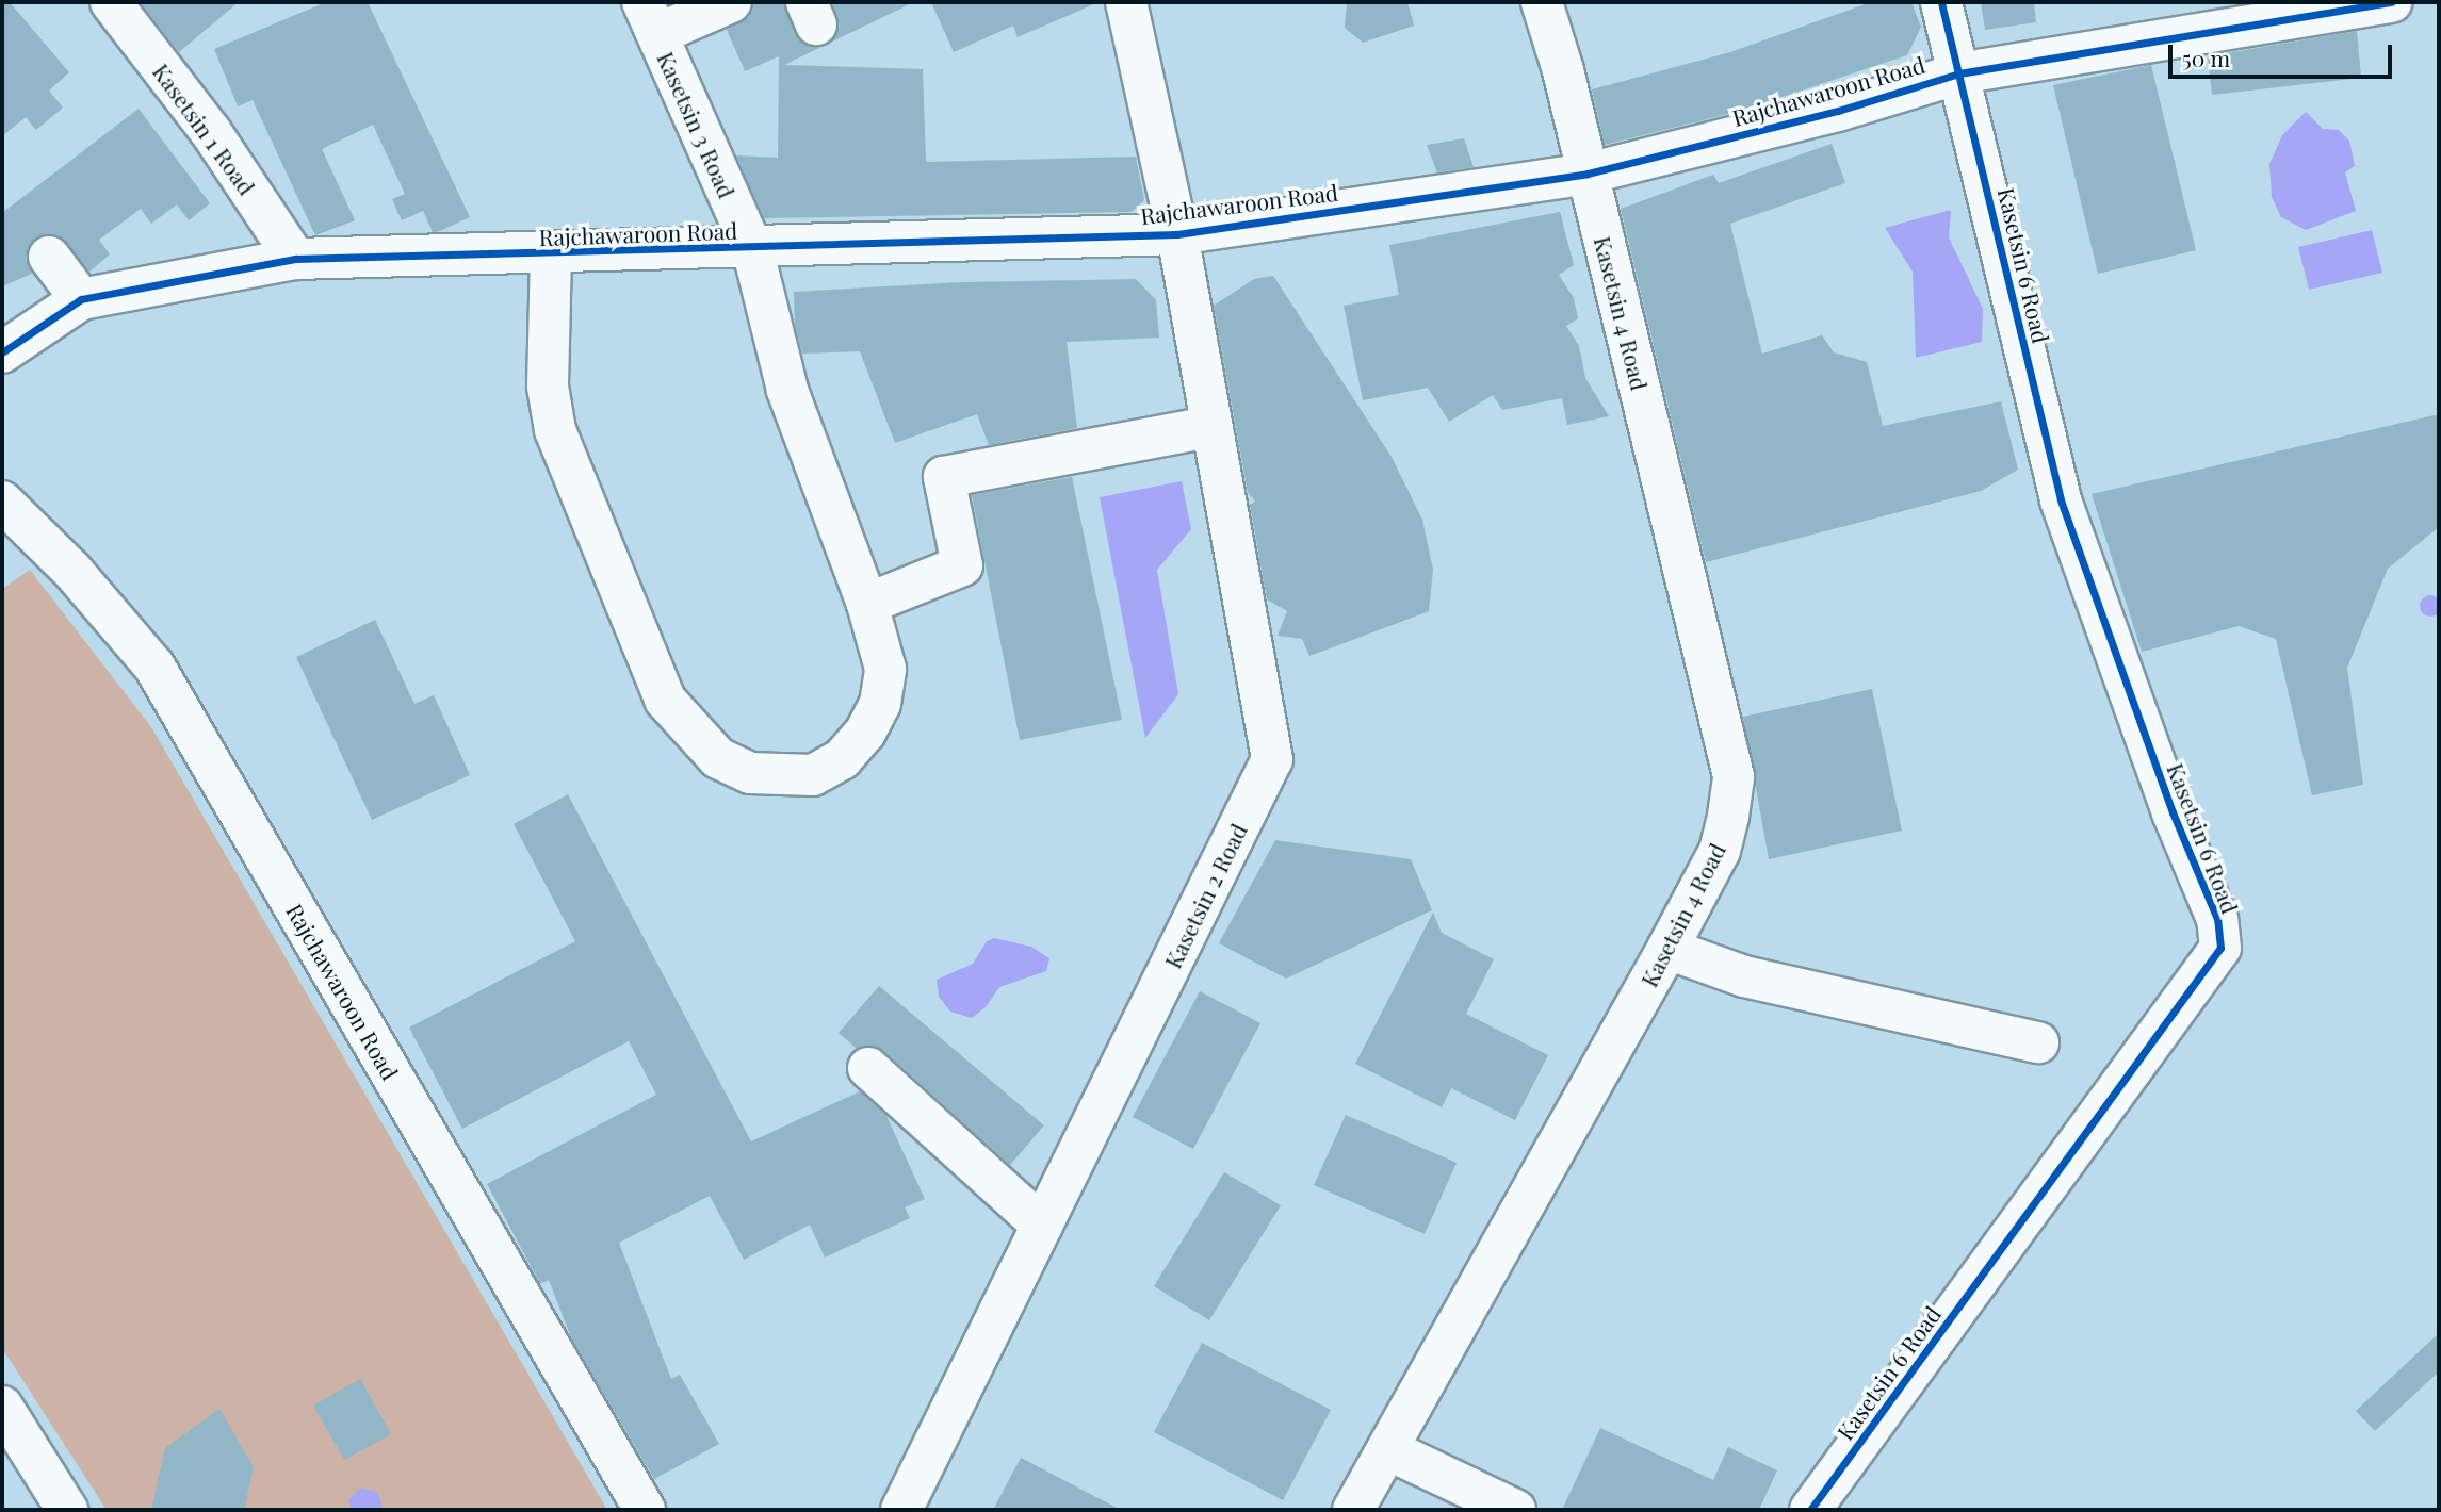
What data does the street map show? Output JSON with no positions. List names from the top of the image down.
{
  "streets": {
    "street": [
      "Rajchawaroon Road",
      "Kasetsin 3 Road",
      "Kasetsin 1 Road",
      "Kasetsin 6 Road",
      "Kasetsin 4 Road",
      "Kasetsin 2 Road"
    ]
  },
  "crossings": [
    ["Rajchawaroon Road", "Kasetsin 3 Road"],
    ["Rajchawaroon Road", "Kasetsin 1 Road"],
    ["Rajchawaroon Road", "Kasetsin 6 Road"],
    ["Rajchawaroon Road", "Kasetsin 4 Road"],
    ["Rajchawaroon Road", "Kasetsin 2 Road"]
  ],
  "scale_bar": "50 m"
}
